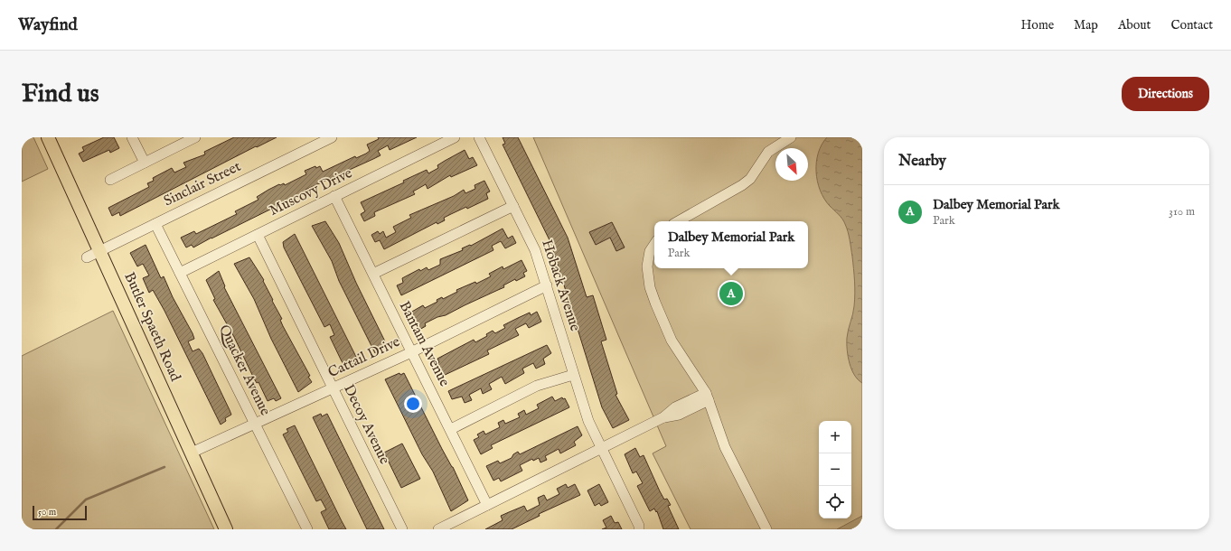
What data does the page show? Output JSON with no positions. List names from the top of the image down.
{
  "streets": {
    "main road": ["Butler Spaeth Road"],
    "street": [
      "Sinclair Street",
      "Muscovy Drive",
      "Hoback Avenue",
      "Bantam Avenue",
      "Cattail Drive",
      "Quacker Avenue",
      "Decoy Avenue"
    ]
  },
  "crossings": [
    ["Sinclair Street", "Butler Spaeth Road"],
    ["Sinclair Street", "Quacker Avenue"],
    ["Muscovy Drive", "Bantam Avenue"],
    ["Muscovy Drive", "Quacker Avenue"],
    ["Muscovy Drive", "Decoy Avenue"],
    ["Hoback Avenue", "Cattail Drive"],
    ["Butler Spaeth Road", "Cattail Drive"],
    ["Bantam Avenue", "Cattail Drive"],
    ["Cattail Drive", "Quacker Avenue"],
    ["Cattail Drive", "Decoy Avenue"]
  ],
  "scale_bar": "50 m",
  "north": "bottom right",
  "page": {
    "header": "Wayfind",
    "nav": [
      "Home",
      "Map",
      "About",
      "Contact"
    ],
    "buttons": "Directions",
    "title": "Find us",
    "heading": "Nearby",
    "list": [
      {
        "mark": "A",
        "name": "Dalbey Memorial Park",
        "note": "Park",
        "value": "310 m"
      }
    ],
    "popup": ["Dalbey Memorial Park", "Park"],
    "pins": "A",
    "map_buttons": ["+", "−"],
    "scale": "50 m"
  }
}
